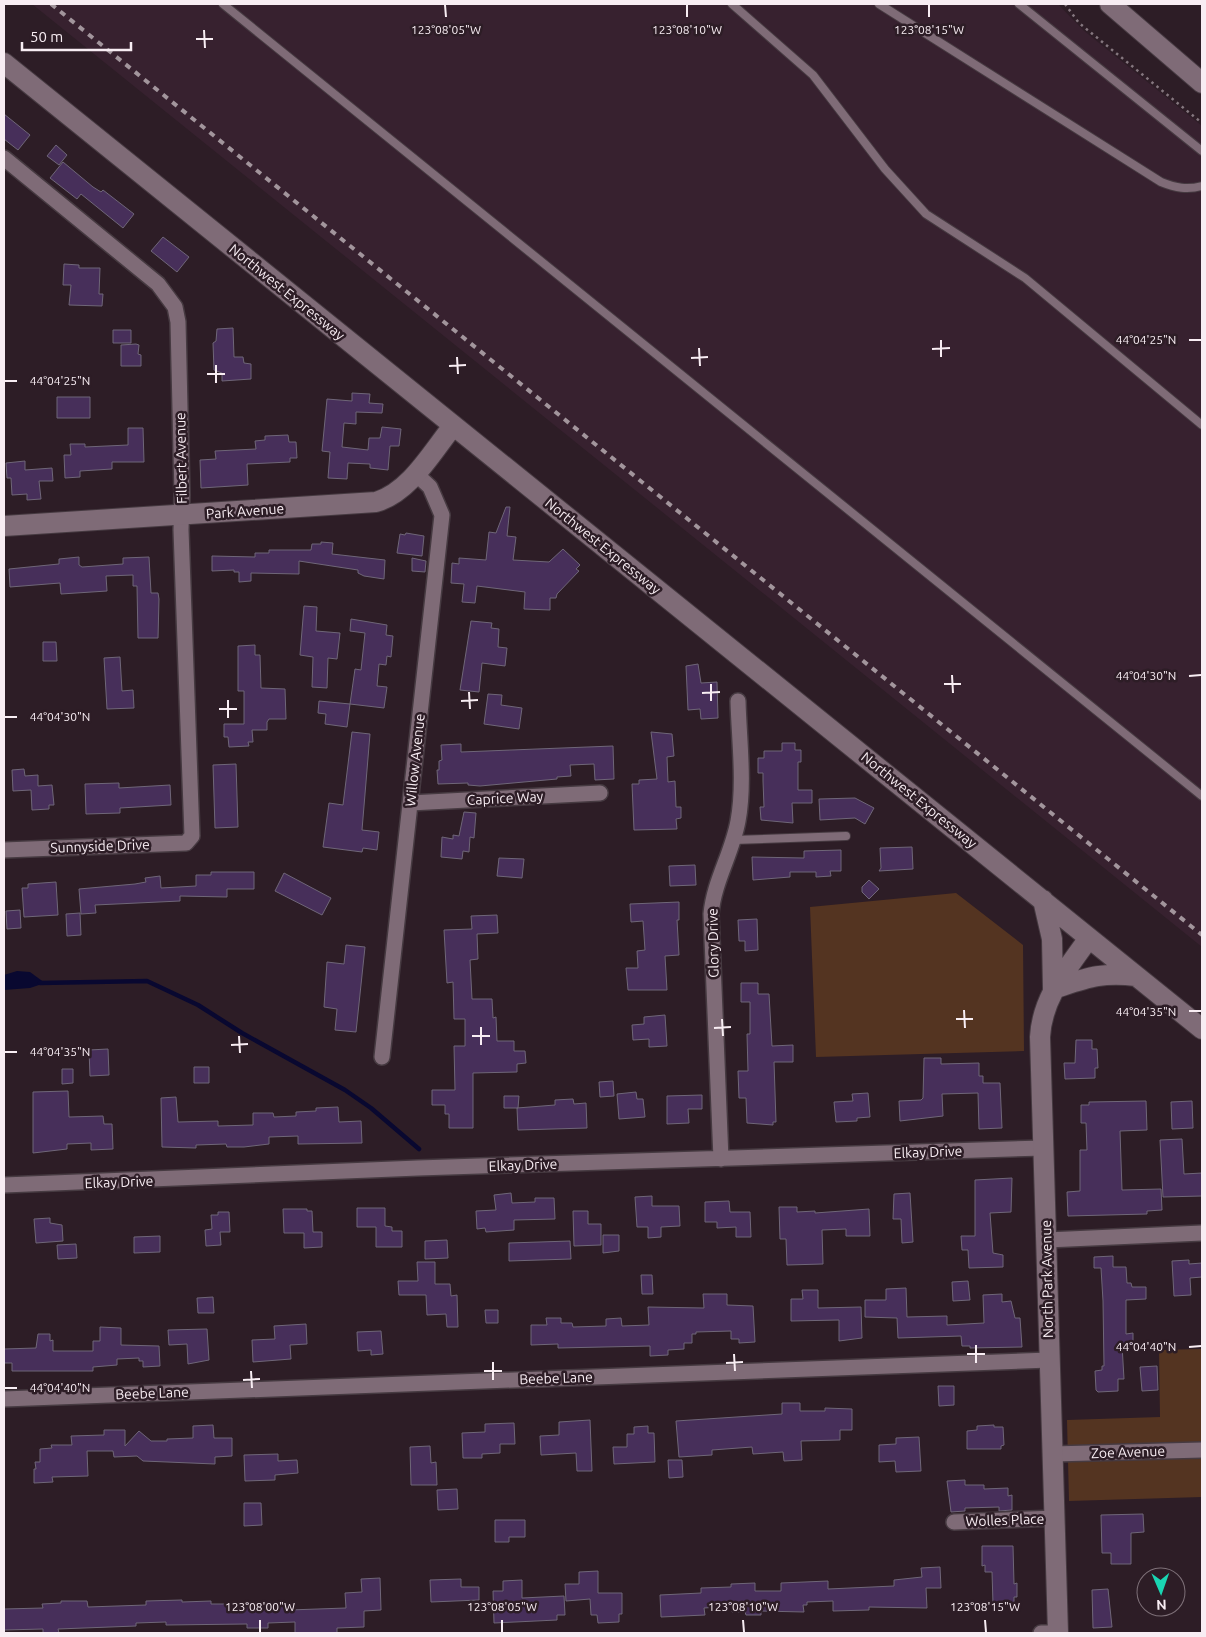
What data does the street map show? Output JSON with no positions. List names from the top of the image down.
{
  "streets": {
    "main road": ["Northwest Expressway", "Park Avenue", "North Park Avenue"],
    "street": [
      "Filbert Avenue",
      "Willow Avenue",
      "Caprice Way",
      "Sunnyside Drive",
      "Glory Drive",
      "Elkay Drive",
      "Beebe Lane",
      "Zoe Avenue",
      "Wolles Place"
    ]
  },
  "crossings": [
    ["Northwest Expressway", "Park Avenue"],
    ["Northwest Expressway", "North Park Avenue"],
    ["Filbert Avenue", "Park Avenue"],
    ["Filbert Avenue", "Sunnyside Drive"],
    ["Park Avenue", "Willow Avenue"],
    ["Willow Avenue", "Caprice Way"],
    ["Glory Drive", "Elkay Drive"],
    ["Elkay Drive", "North Park Avenue"],
    ["North Park Avenue", "Beebe Lane"],
    ["North Park Avenue", "Zoe Avenue"],
    ["North Park Avenue", "Wolles Place"]
  ],
  "scale_bar": "50 m",
  "north": "bottom",
  "coordinates": [
    "123°08'05\"W",
    "123°08'10\"W",
    "123°08'15\"W",
    "44°04'25\"N",
    "44°04'30\"N",
    "44°04'35\"N",
    "44°04'40\"N",
    "123°08'00\"W"
  ]
}
